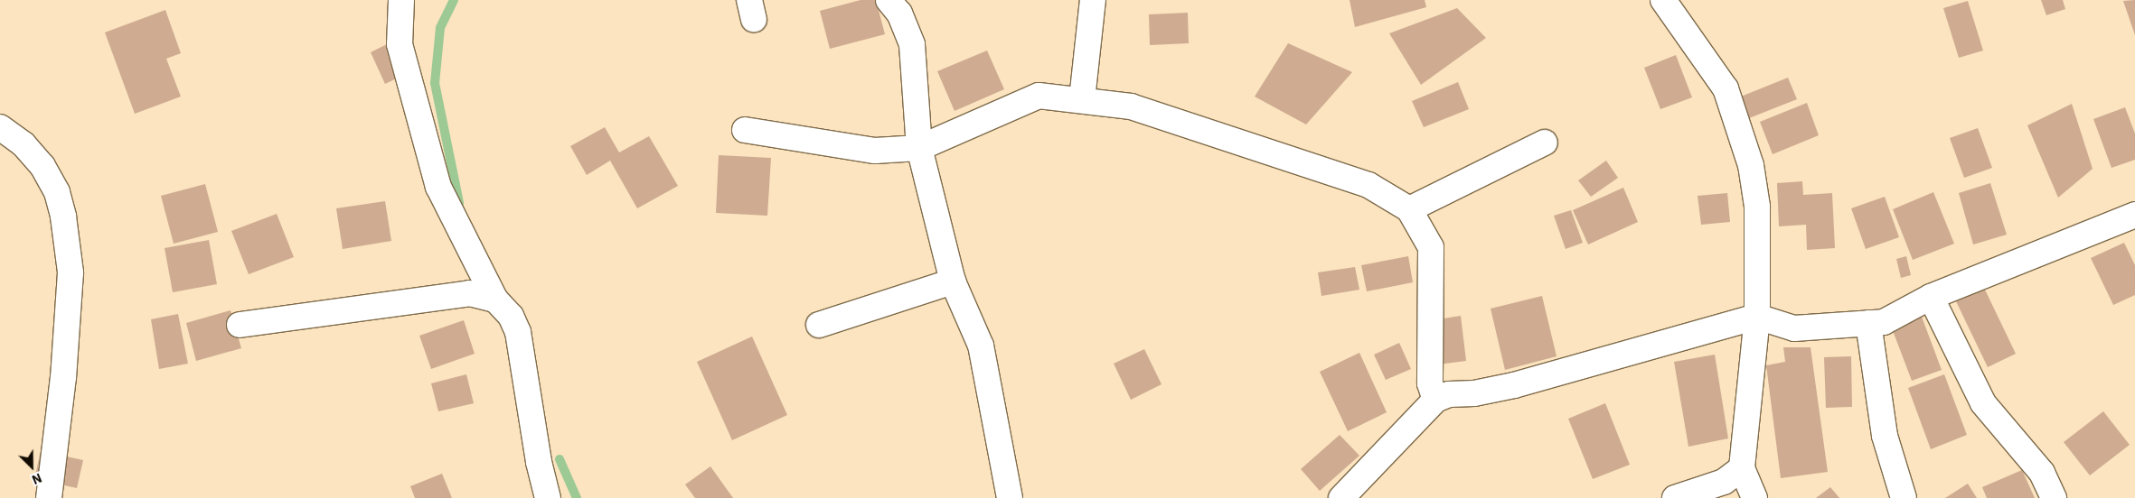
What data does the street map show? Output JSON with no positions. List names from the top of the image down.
{
  "north": "bottom right"
}
